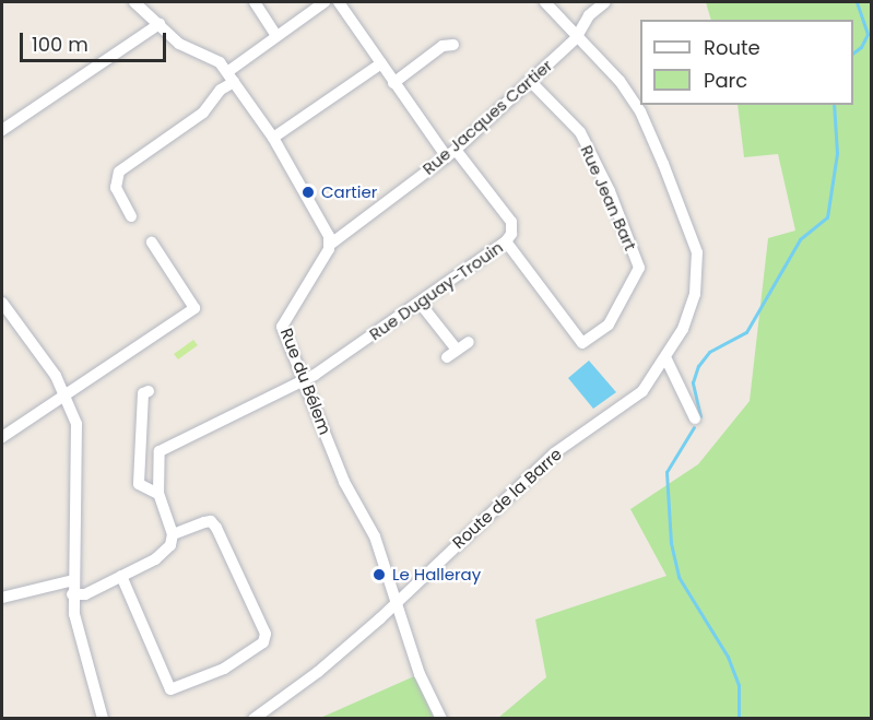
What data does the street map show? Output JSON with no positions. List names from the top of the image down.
{
  "streets": {
    "street": [
      "Rue Jacques Cartier",
      "Rue Jean Bart",
      "Rue Duguay-Trouin",
      "Rue du Bélem",
      "Route de la Barre"
    ]
  },
  "crossings": [
    ["Rue Jacques Cartier", "Rue Jean Bart"],
    ["Rue Jacques Cartier", "Rue Duguay-Trouin"],
    ["Rue Jacques Cartier", "Rue du Bélem"],
    ["Rue Jacques Cartier", "Route de la Barre"],
    ["Rue Jean Bart", "Rue Duguay-Trouin"],
    ["Rue Duguay-Trouin", "Rue du Bélem"],
    ["Rue du Bélem", "Route de la Barre"]
  ],
  "places": ["Cartier", "Le Halleray"],
  "legend": ["Route", "Parc"],
  "scale_bar": "100 m"
}
